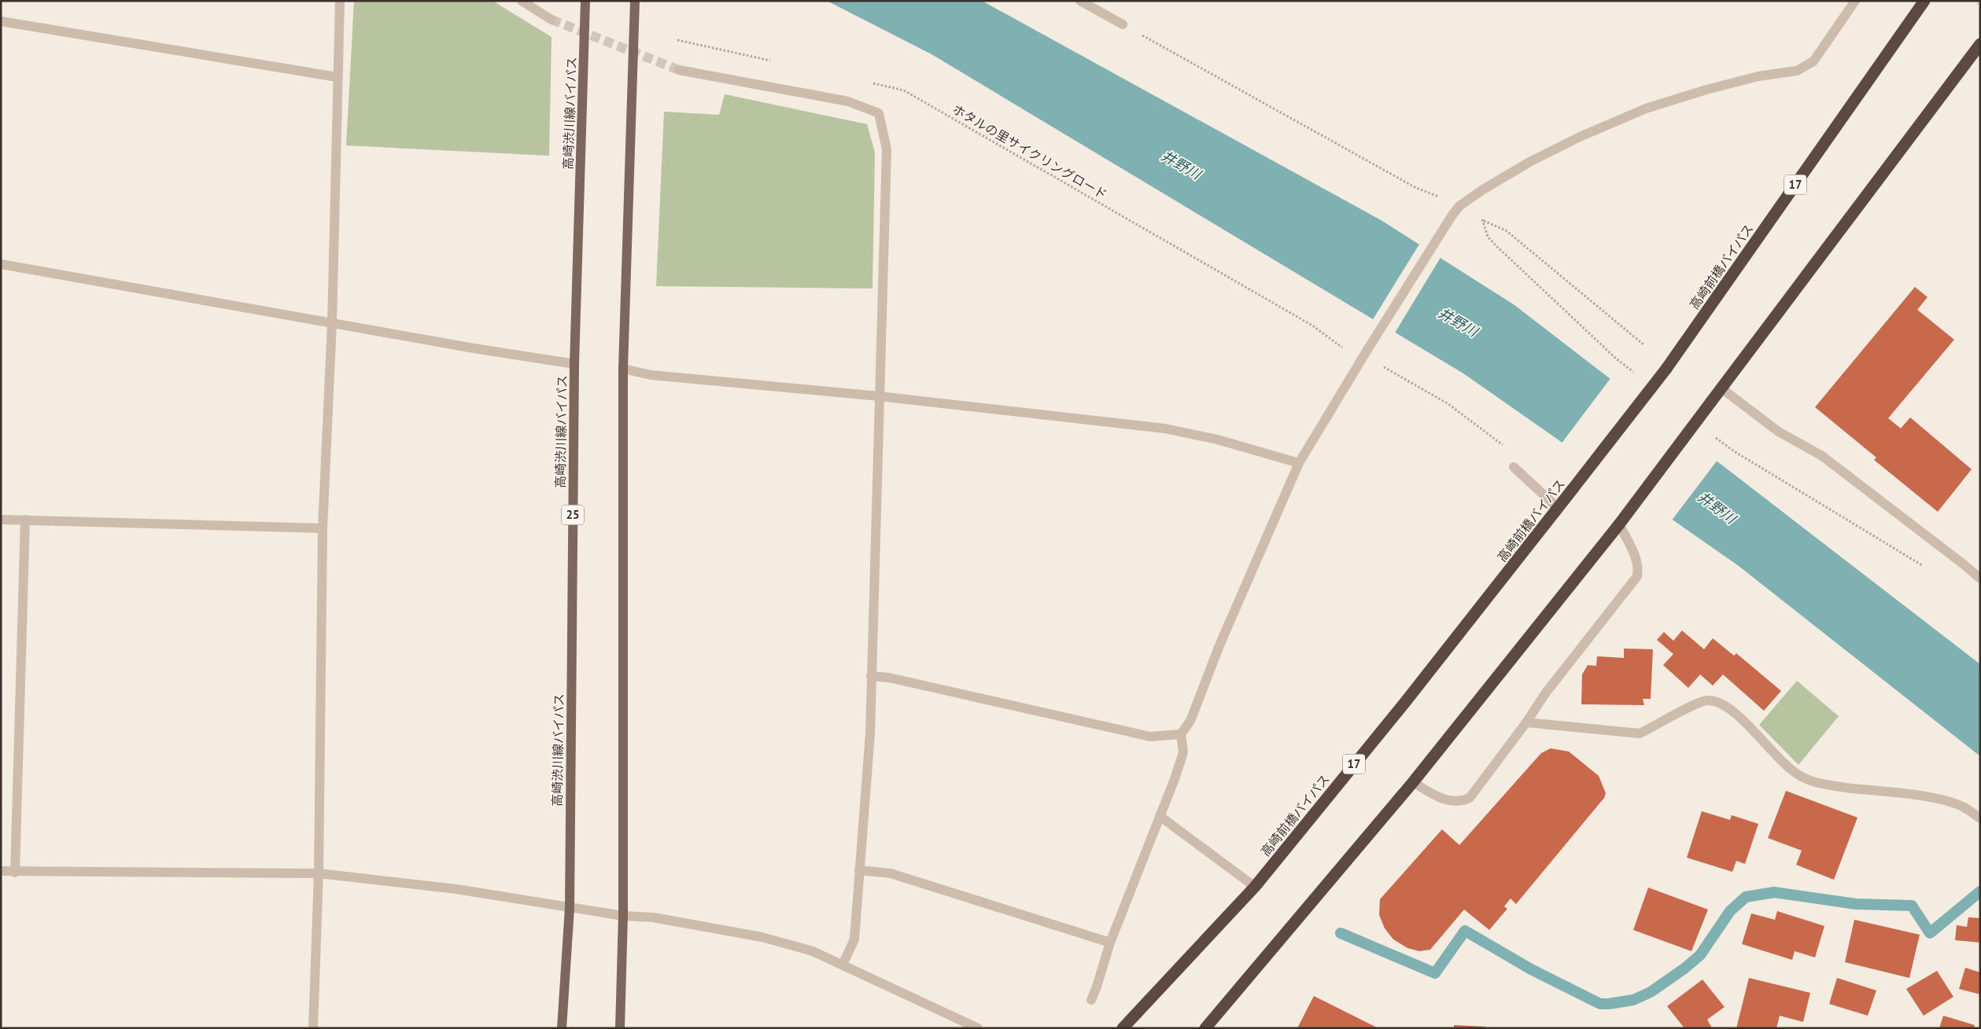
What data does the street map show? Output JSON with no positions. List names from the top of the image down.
{
  "streets": {
    "highway": ["17", "高崎前橋バイパス"],
    "main road": ["高崎渋川線バイパス", "25"],
    "path": ["ホタルの里サイクリングロード"]
  },
  "water": ["井野川"]
}
